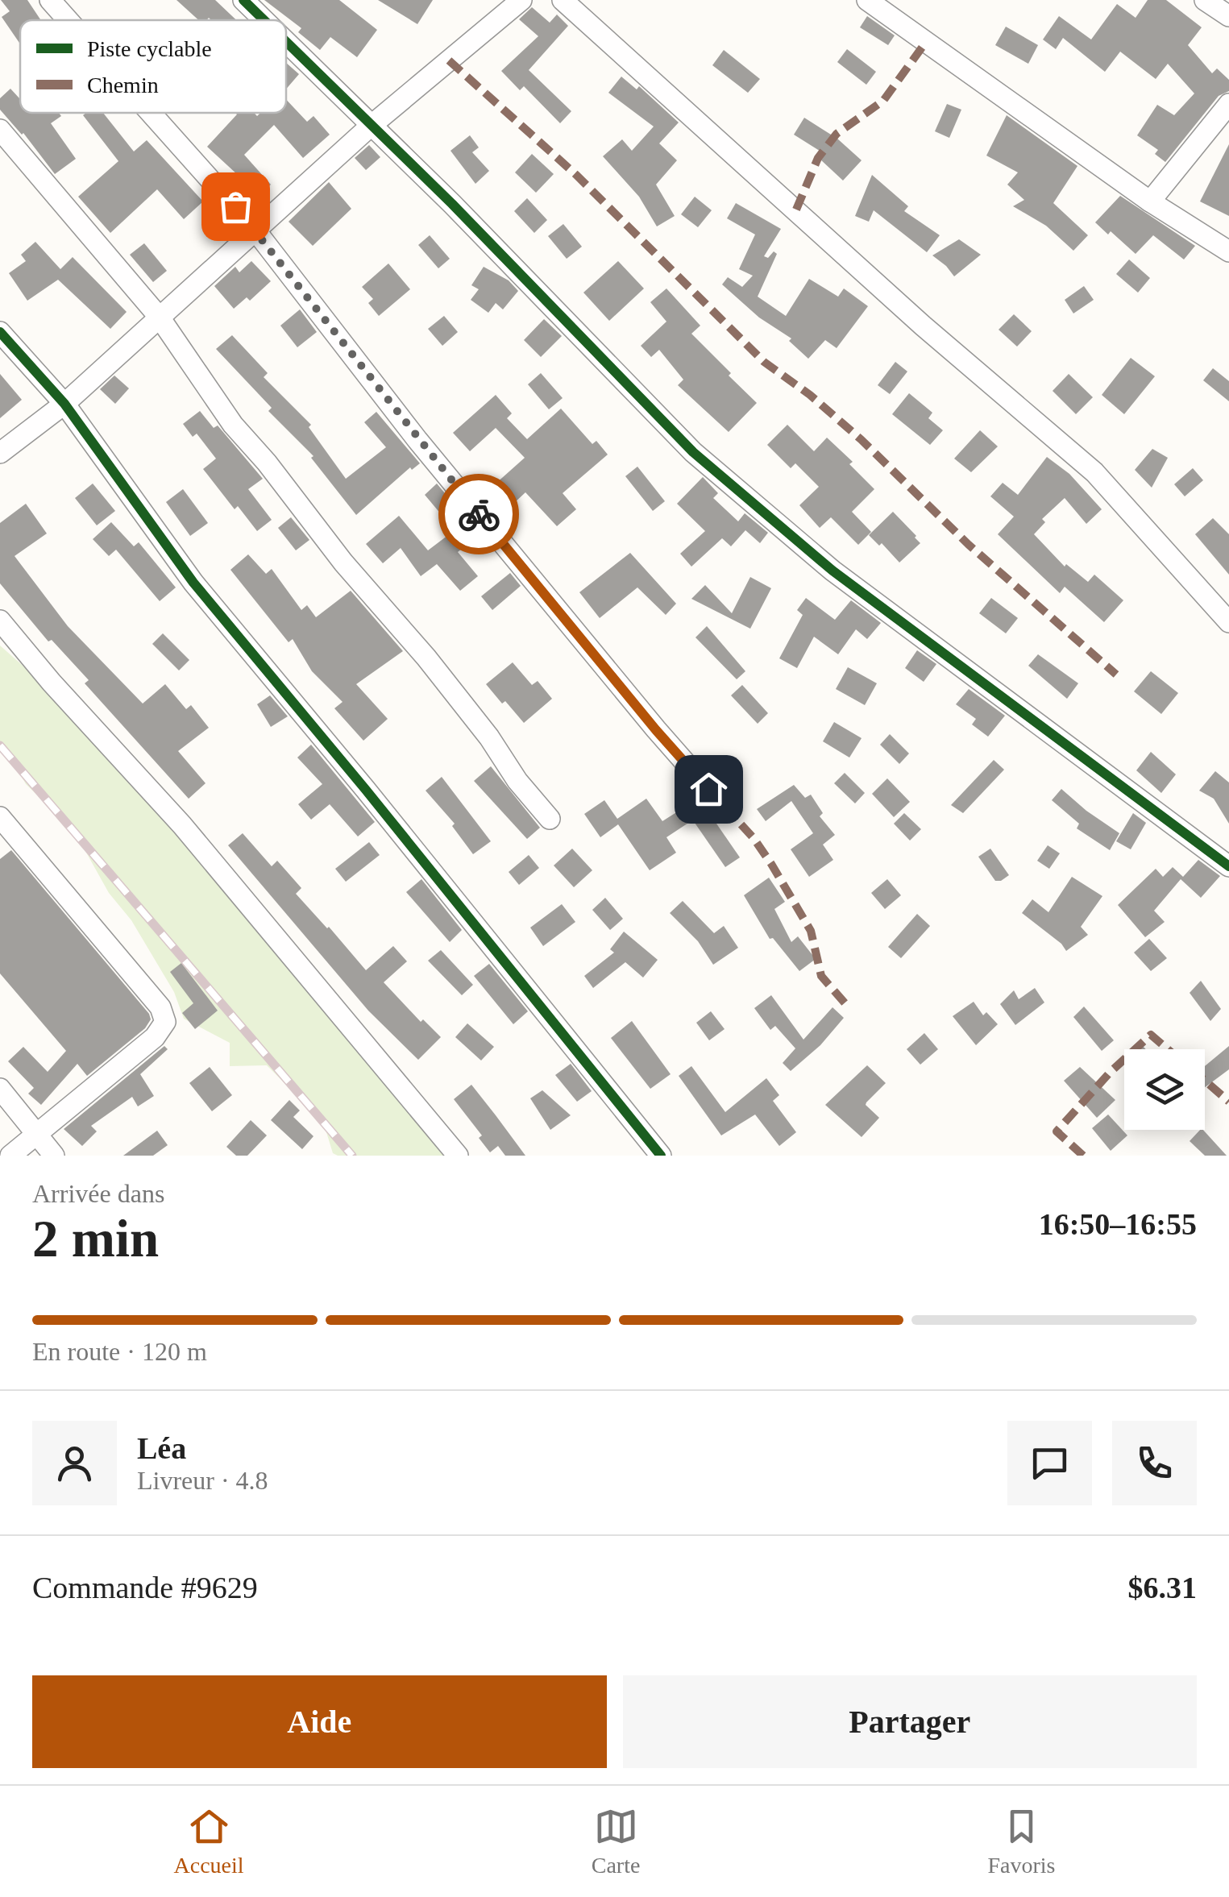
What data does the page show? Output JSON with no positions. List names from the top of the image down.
{
  "legend": ["Piste cyclable", "Chemin"],
  "page": {
    "heading": ["2 min", "Arrivée dans", "16:50–16:55"],
    "panel": [
      "Léa",
      "Livreur · 4.8",
      "Commande #9629",
      "$6.31"
    ],
    "bar": "En route · 120 m",
    "buttons": ["Aide", "Partager"],
    "tabs": ["Accueil", "Carte", "Favoris"]
  }
}
